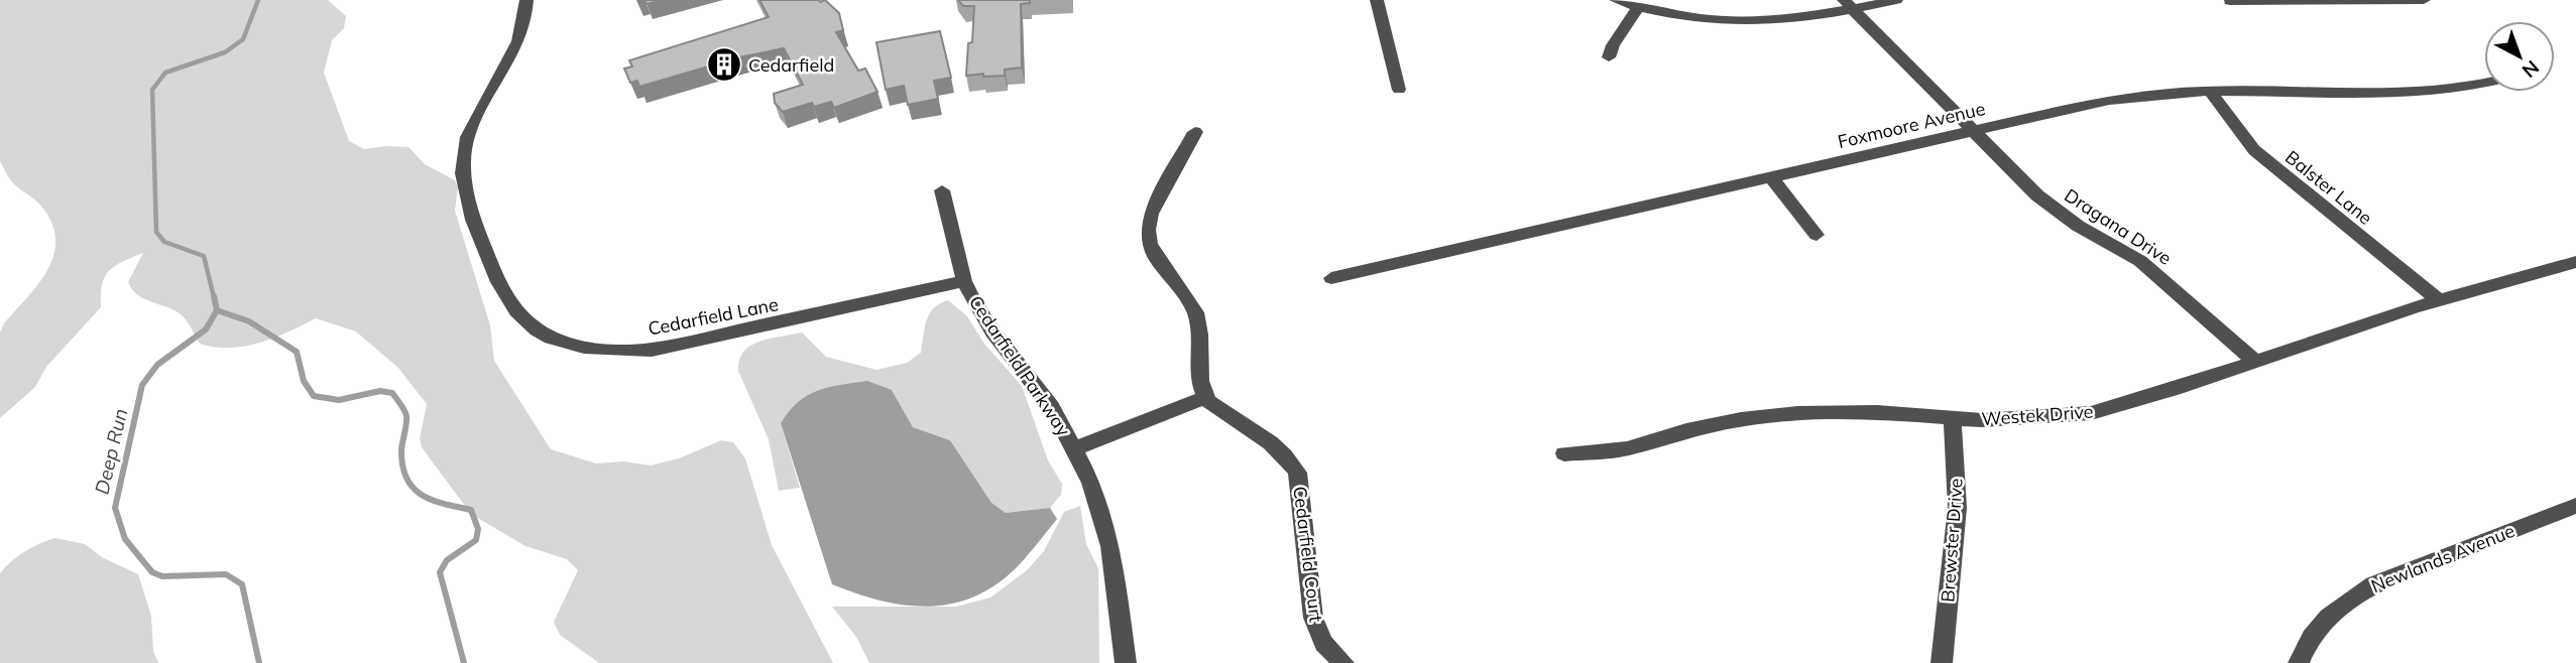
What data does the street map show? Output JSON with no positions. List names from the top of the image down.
{
  "streets": {
    "street": [
      "Foxmoore Avenue",
      "Balster Lane",
      "Dragana Drive",
      "Cedarfield Lane",
      "Cedarfield Parkway",
      "Westek Drive",
      "Brewster Drive",
      "Cedarfield Court",
      "Newlands Avenue"
    ]
  },
  "crossings": [
    ["Foxmoore Avenue", "Balster Lane"],
    ["Foxmoore Avenue", "Dragana Drive"],
    ["Balster Lane", "Westek Drive"],
    ["Dragana Drive", "Westek Drive"],
    ["Cedarfield Lane", "Cedarfield Parkway"],
    ["Westek Drive", "Brewster Drive"]
  ],
  "water": ["Deep Run"],
  "places": {
    "building": ["Cedarfield"]
  },
  "north": "bottom right"
}
